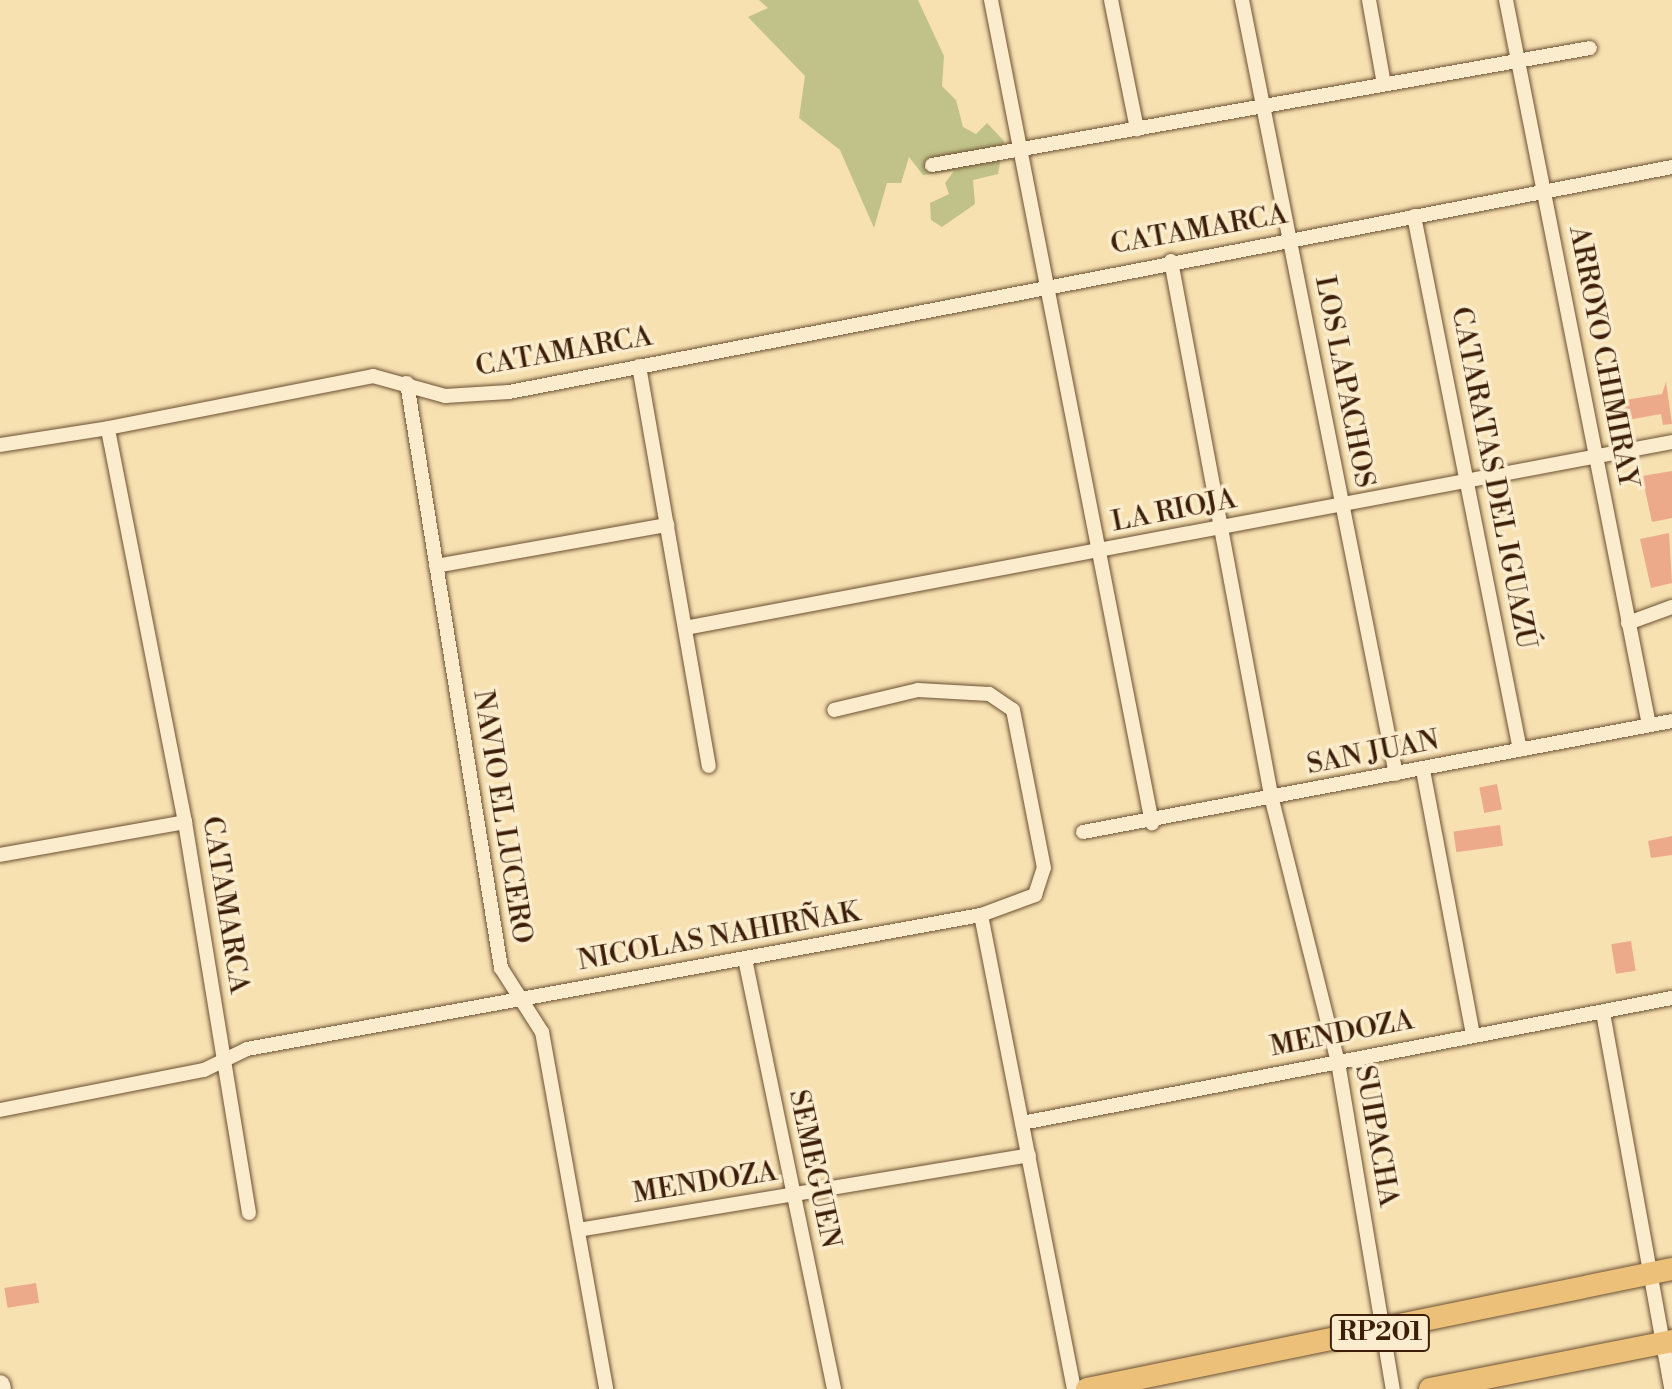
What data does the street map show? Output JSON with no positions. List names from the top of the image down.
{
  "streets": {
    "main road": ["RP201"],
    "street": [
      "CATAMARCA",
      "ARROYO CHIMIRAY",
      "LOS LAPACHOS",
      "CATARATAS DEL IGUAZÚ",
      "LA RIOJA",
      "SAN JUAN",
      "NAVIO EL LUCERO",
      "NICOLAS NAHIRÑAK",
      "MENDOZA",
      "SUIPACHA",
      "SEMEGUEN"
    ]
  },
  "crossings": [
    ["CATAMARCA", "ARROYO CHIMIRAY"],
    ["CATAMARCA", "LOS LAPACHOS"],
    ["CATAMARCA", "CATARATAS DEL IGUAZÚ"],
    ["CATAMARCA", "NAVIO EL LUCERO"],
    ["CATAMARCA", "NICOLAS NAHIRÑAK"],
    ["CATAMARCA", "SUIPACHA"],
    ["ARROYO CHIMIRAY", "LA RIOJA"],
    ["ARROYO CHIMIRAY", "SAN JUAN"],
    ["LOS LAPACHOS", "LA RIOJA"],
    ["LOS LAPACHOS", "SAN JUAN"],
    ["CATARATAS DEL IGUAZÚ", "LA RIOJA"],
    ["CATARATAS DEL IGUAZÚ", "SAN JUAN"],
    ["LA RIOJA", "SUIPACHA"],
    ["SAN JUAN", "SUIPACHA"],
    ["NAVIO EL LUCERO", "NICOLAS NAHIRÑAK"],
    ["NAVIO EL LUCERO", "MENDOZA"],
    ["NICOLAS NAHIRÑAK", "SEMEGUEN"],
    ["MENDOZA", "SUIPACHA"],
    ["MENDOZA", "SEMEGUEN"],
    ["SUIPACHA", "RP201"]
  ]
}
